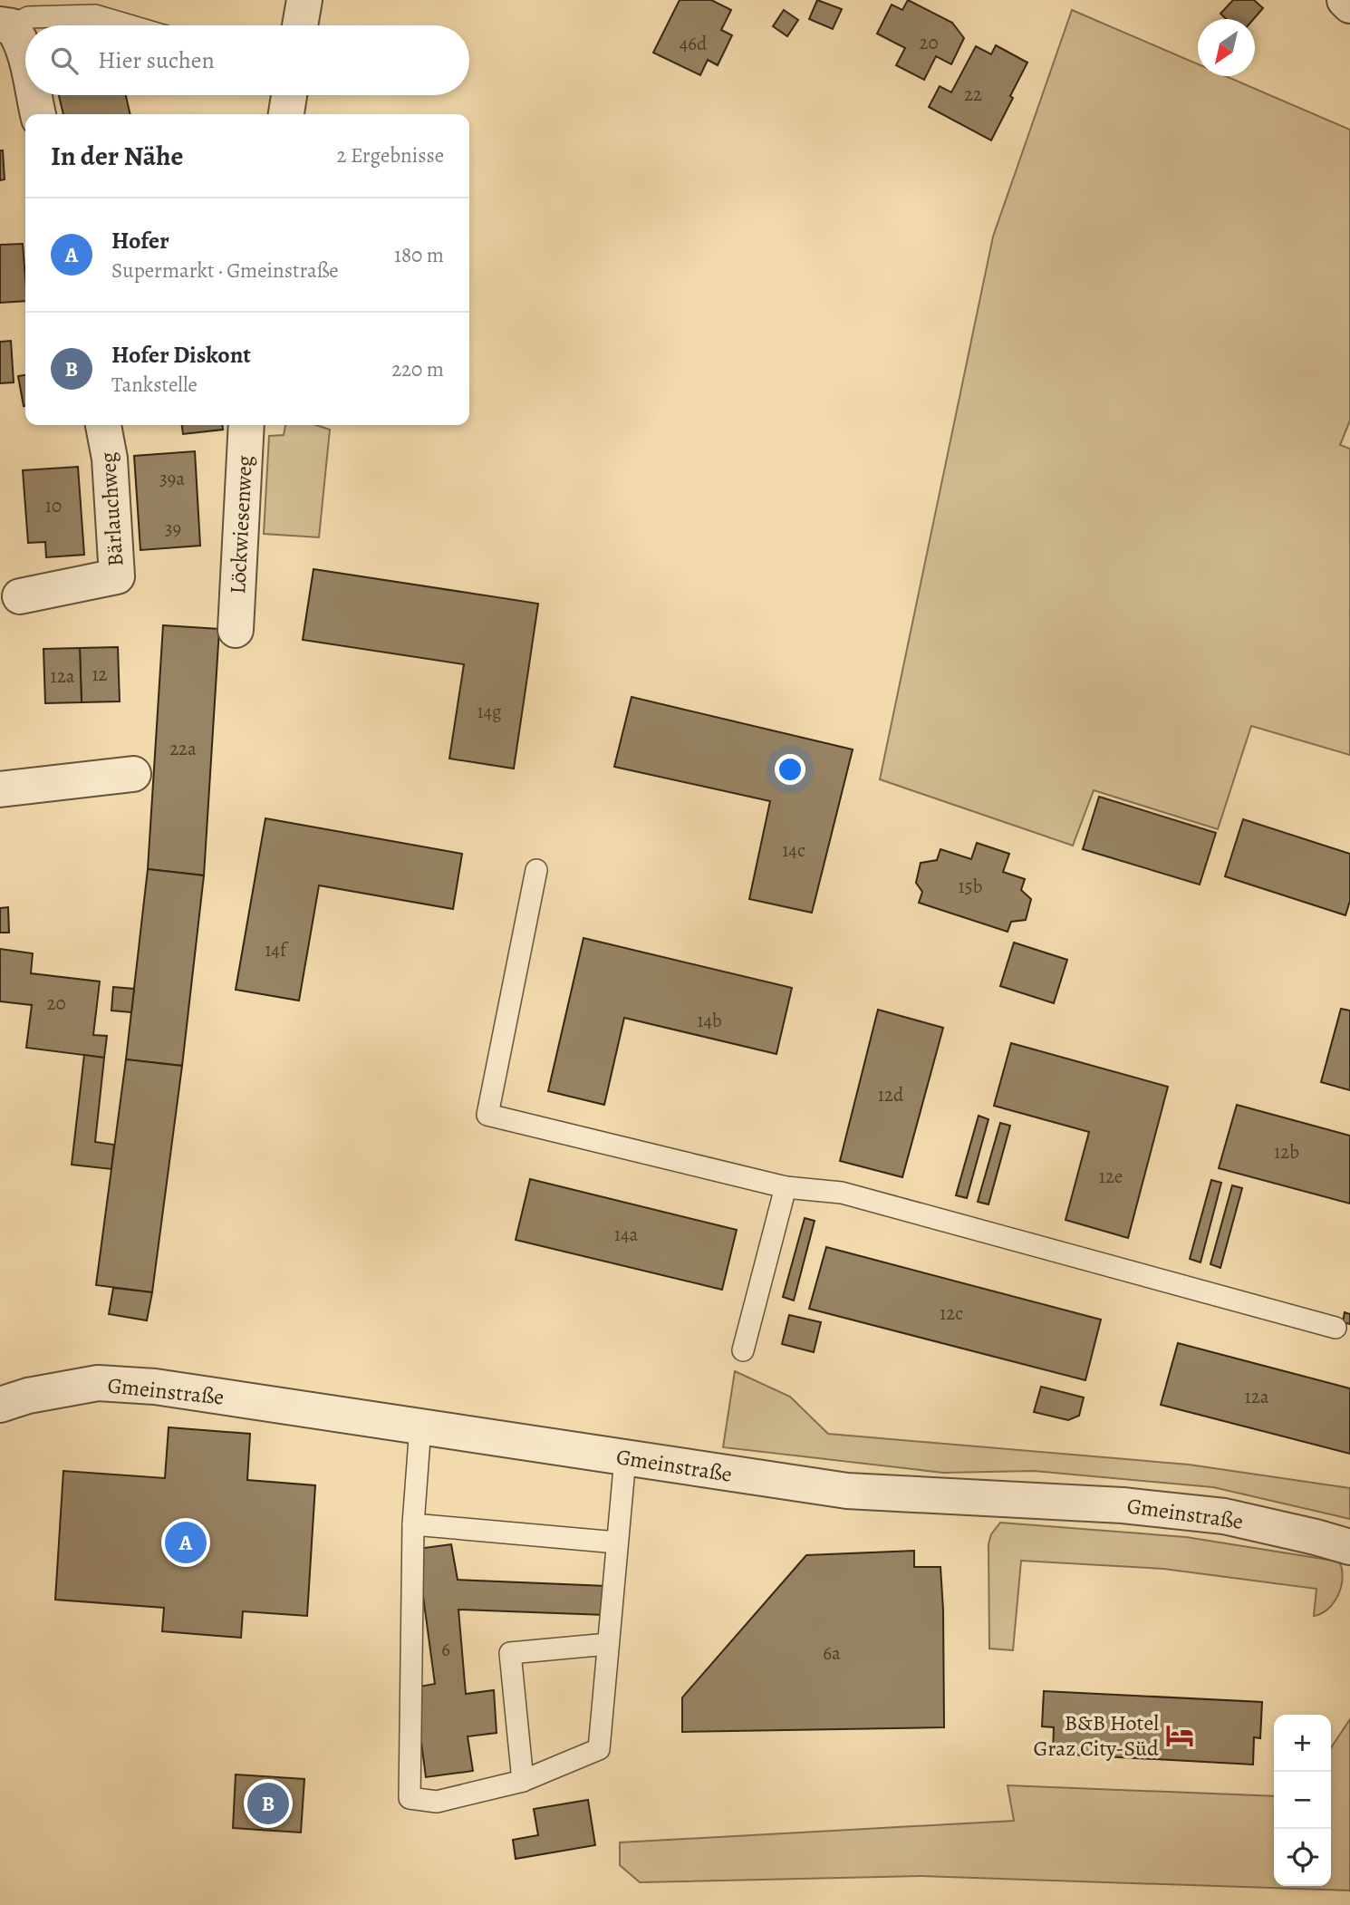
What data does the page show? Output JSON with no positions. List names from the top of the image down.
{
  "streets": {
    "street": ["Bärlauchweg", "Löckwiesenweg", "Gmeinstraße"]
  },
  "places": {
    "hotel": ["B&B Hotel Graz City-Süd"]
  },
  "house_numbers": [
    "20",
    "46d",
    "22",
    "39a",
    "10",
    "39",
    "12",
    "12a",
    "14g",
    "22a",
    "14c",
    "15b",
    "14f",
    "20",
    "14b",
    "12d",
    "12b",
    "12e",
    "14a",
    "12c",
    "12a",
    "6",
    "6a"
  ],
  "north": "bottom left",
  "page": {
    "search": "Hier suchen",
    "heading": ["In der Nähe", "2 Ergebnisse"],
    "list": [
      {
        "mark": "A",
        "name": "Hofer",
        "note": "Supermarkt · Gmeinstraße",
        "value": "180 m"
      },
      {
        "mark": "B",
        "name": "Hofer Diskont",
        "note": "Tankstelle",
        "value": "220 m"
      }
    ],
    "pins": ["A", "B"],
    "map_buttons": ["+", "−"]
  }
}
